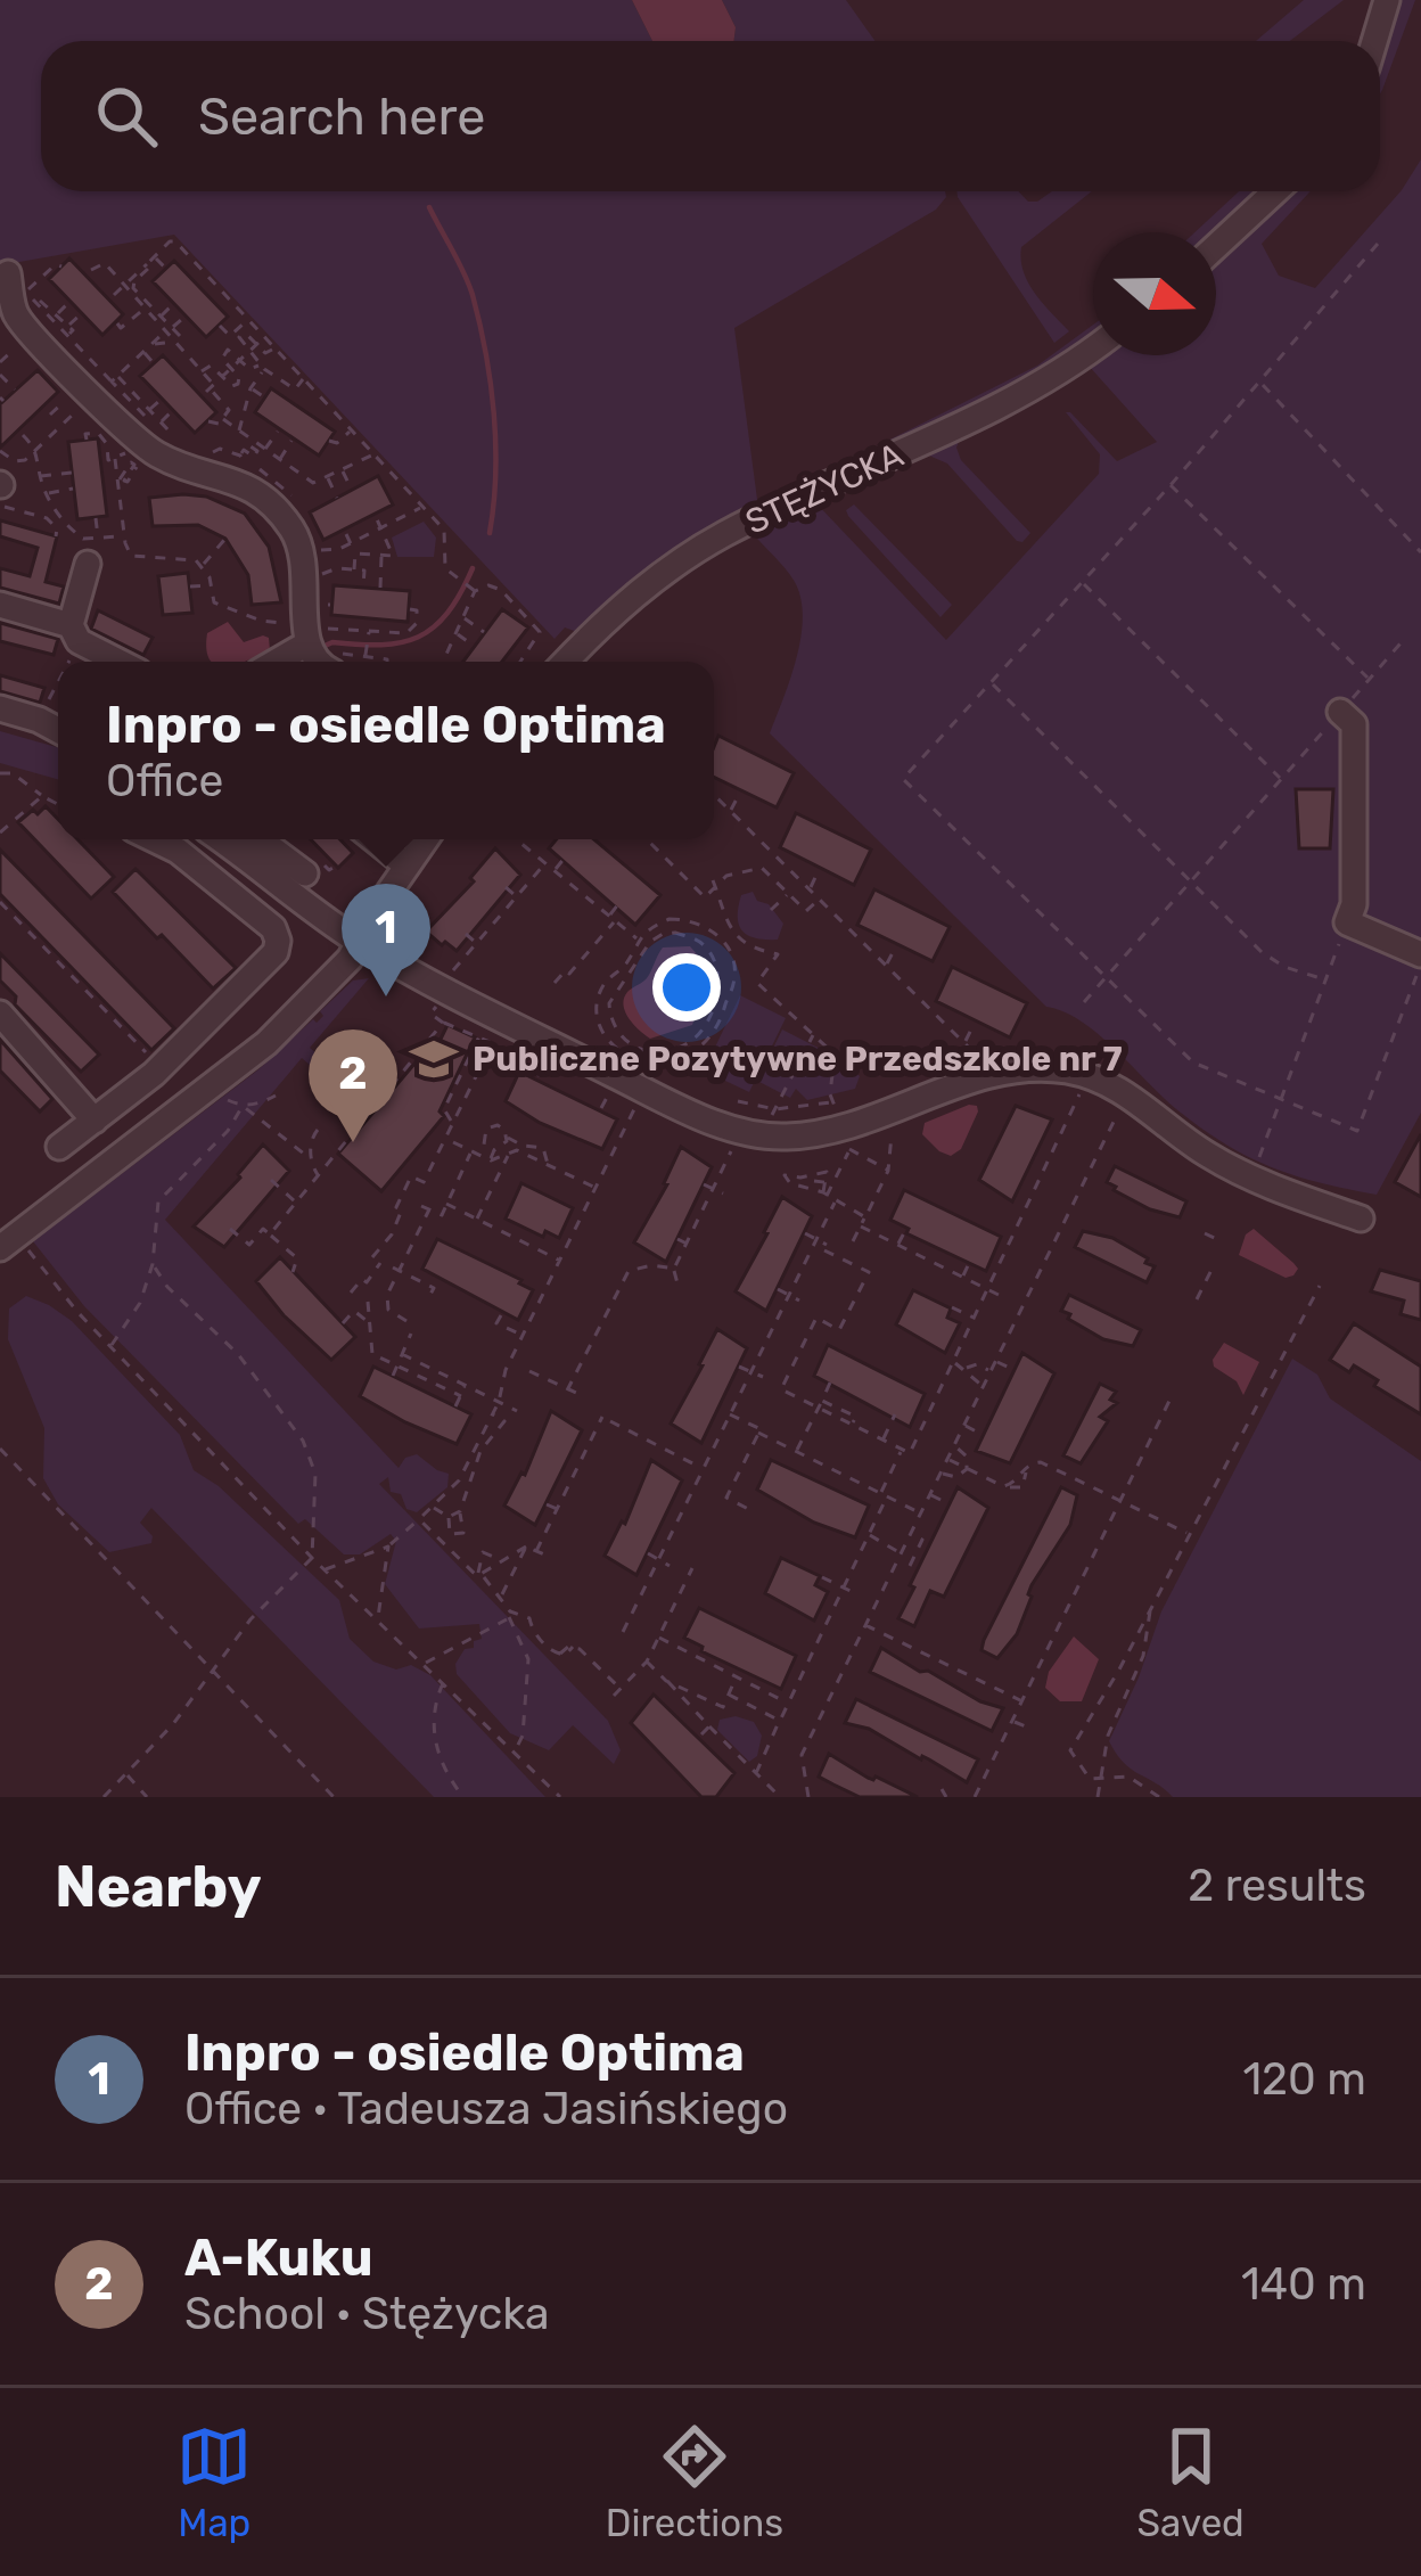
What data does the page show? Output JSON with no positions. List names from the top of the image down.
{
  "streets": {
    "street": ["STĘŻYCKA"]
  },
  "places": {
    "school or university": ["Publiczne Pozytywne Przedszkole nr 7"]
  },
  "north": "right",
  "page": {
    "search": "Search here",
    "popup": ["Inpro - osiedle Optima", "Office"],
    "pins": ["1", "2"],
    "heading": ["Nearby", "2 results"],
    "list": [
      {
        "mark": "1",
        "name": "Inpro - osiedle Optima",
        "note": "Office · Tadeusza Jasińskiego",
        "value": "120 m"
      },
      {
        "mark": "2",
        "name": "A-Kuku",
        "note": "School · Stężycka",
        "value": "140 m"
      }
    ],
    "nav": ["Map", "Directions", "Saved"]
  }
}
